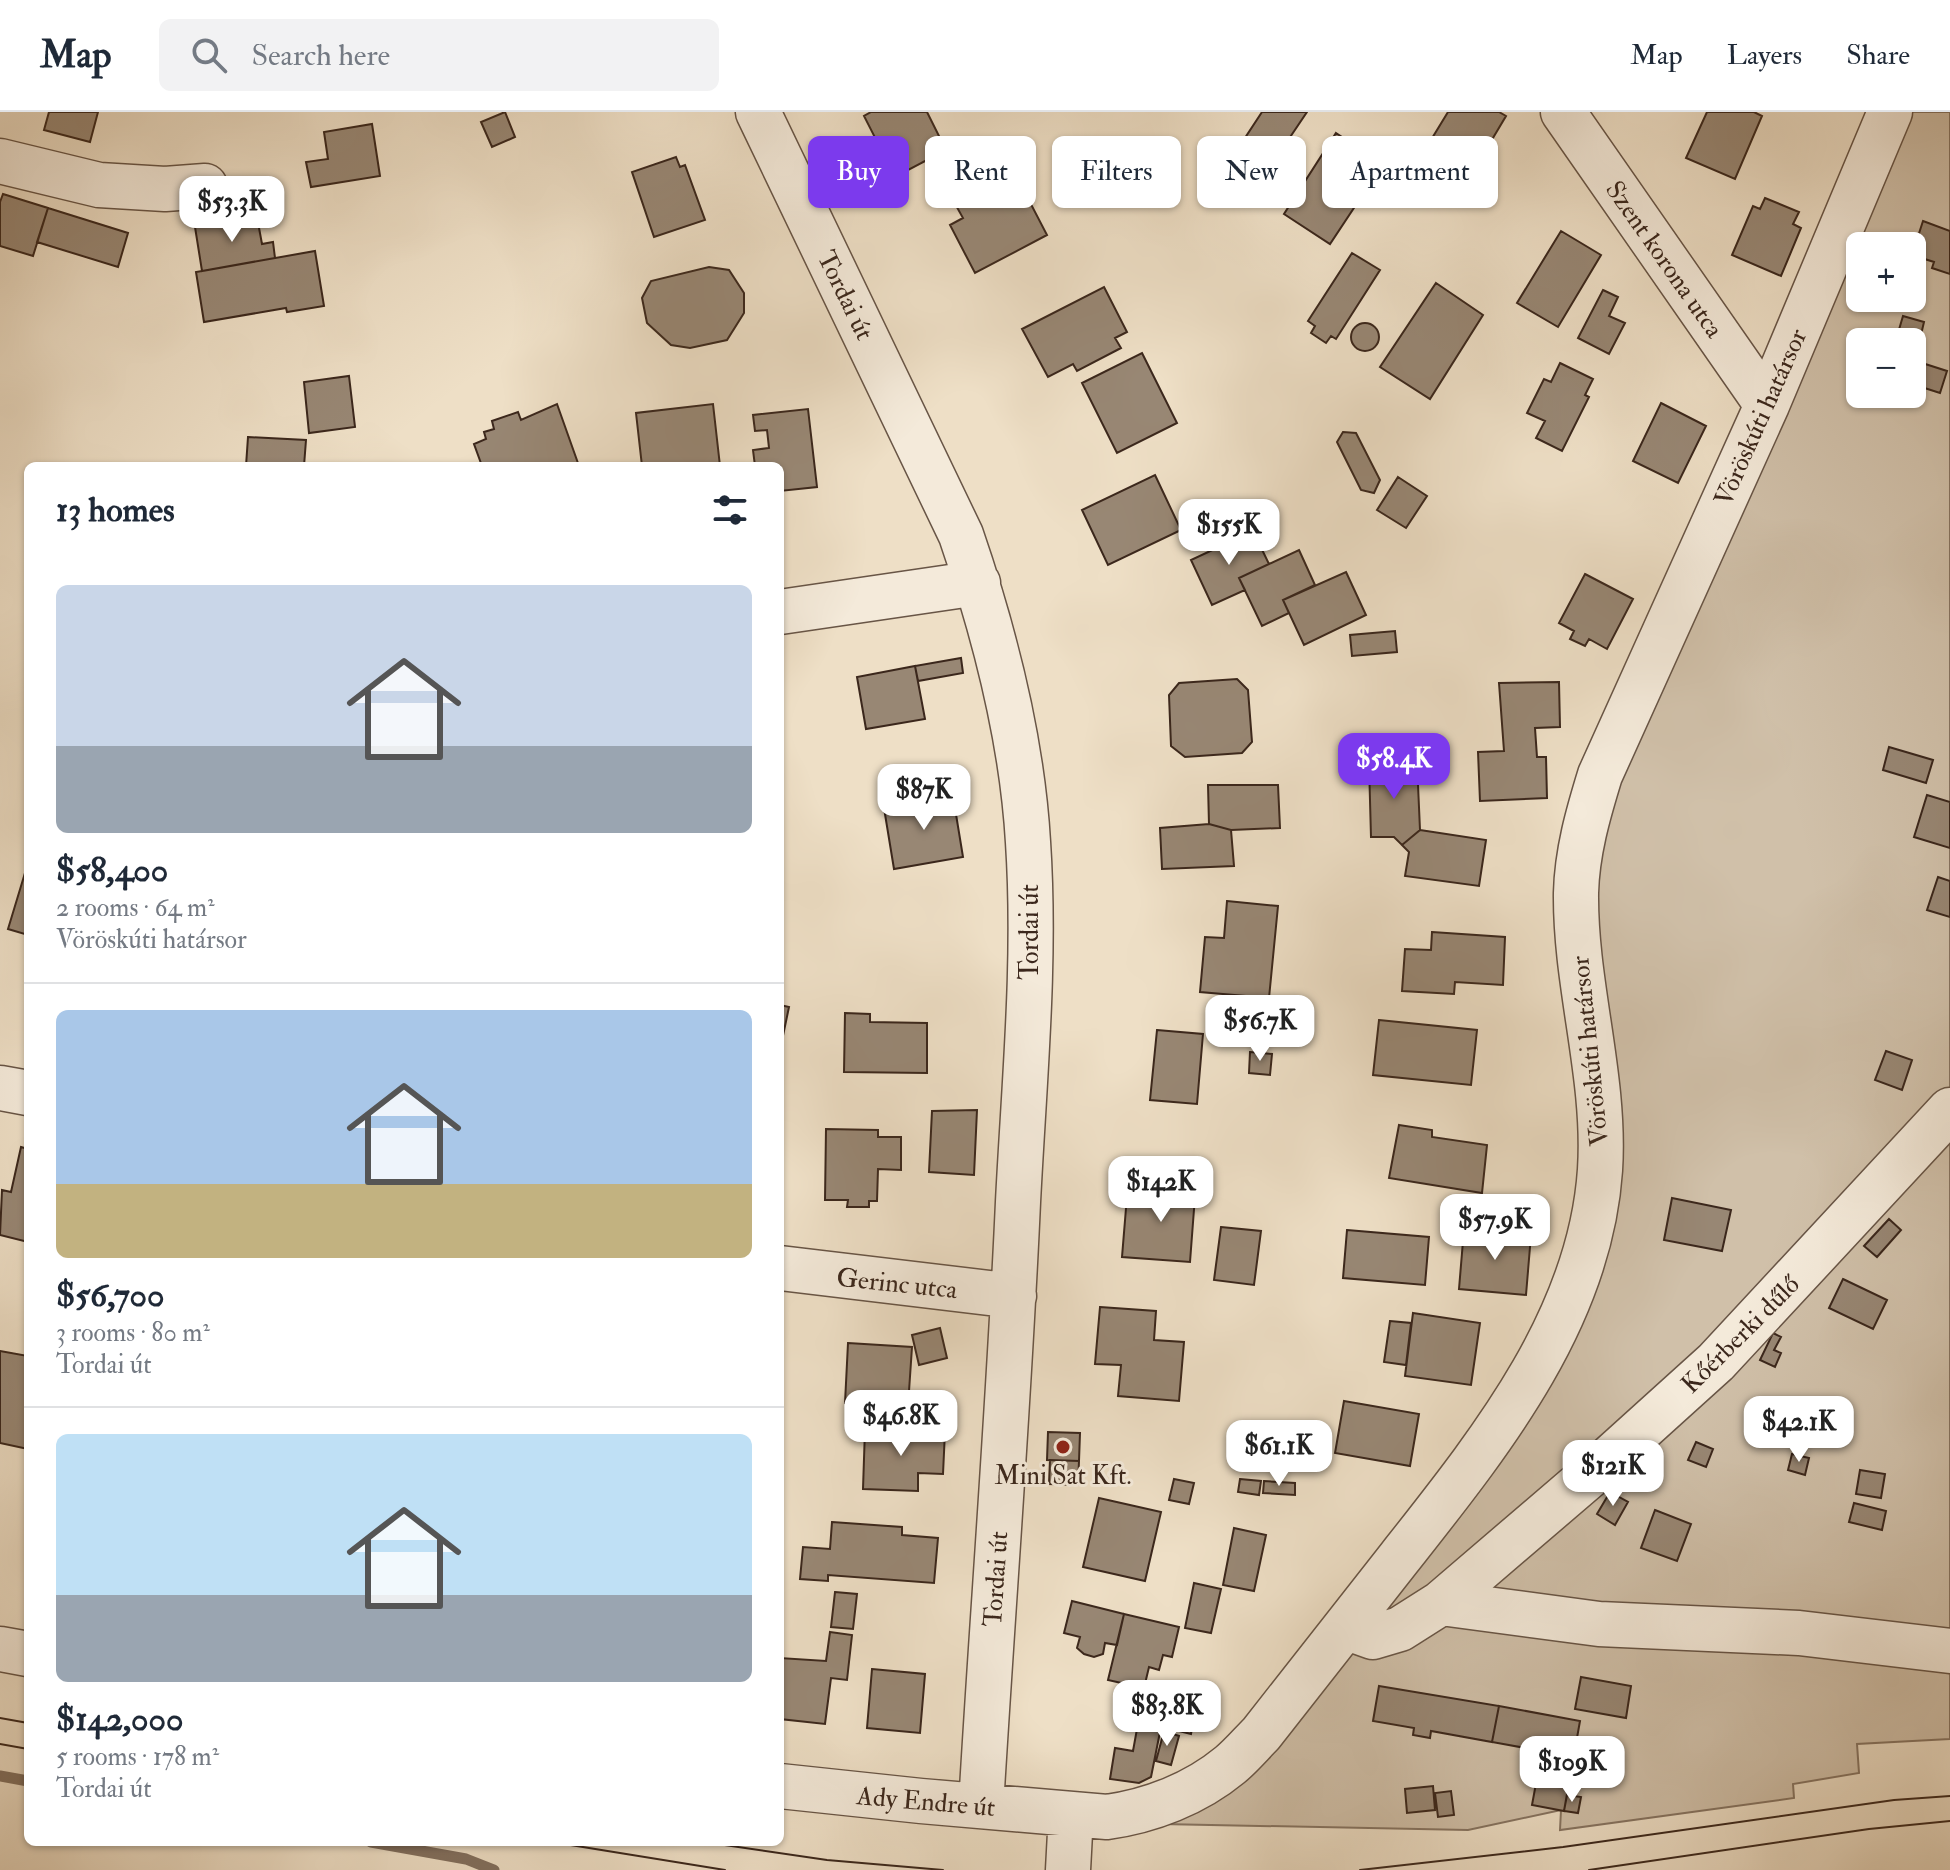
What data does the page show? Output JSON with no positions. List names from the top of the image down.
{
  "streets": {
    "street": [
      "Szent korona utca",
      "Tordai út",
      "Vöröskúti határsor",
      "Gerinc utca",
      "Kőérberki dűlő",
      "Ady Endre út"
    ]
  },
  "crossings": [
    ["Szent korona utca", "Vöröskúti határsor"],
    ["Tordai út", "Gerinc utca"],
    ["Tordai út", "Ady Endre út"],
    ["Vöröskúti határsor", "Kőérberki dűlő"],
    ["Vöröskúti határsor", "Ady Endre út"]
  ],
  "places": ["Mini Sat Kft."],
  "page": {
    "header": "Map",
    "search": "Search here",
    "nav": ["Map", "Layers", "Share"],
    "chip": [
      "Buy",
      "Rent",
      "Filters",
      "New",
      "Apartment"
    ],
    "price": [
      "$53.3K",
      "$155K",
      "$58.4K",
      "$87K",
      "$56.7K",
      "$142K",
      "$57.9K",
      "$46.8K",
      "$42.1K",
      "$61.1K",
      "$121K",
      "$83.8K",
      "$109K"
    ],
    "map_buttons": ["+", "−"],
    "heading": "13 homes",
    "list": [
      {
        "name": "$58,400",
        "note": "2 rooms · 64 m² · Vöröskúti határsor"
      },
      {
        "name": "$56,700",
        "note": "3 rooms · 80 m² · Tordai út"
      },
      {
        "name": "$142,000",
        "note": "5 rooms · 178 m² · Tordai út"
      }
    ]
  }
}
